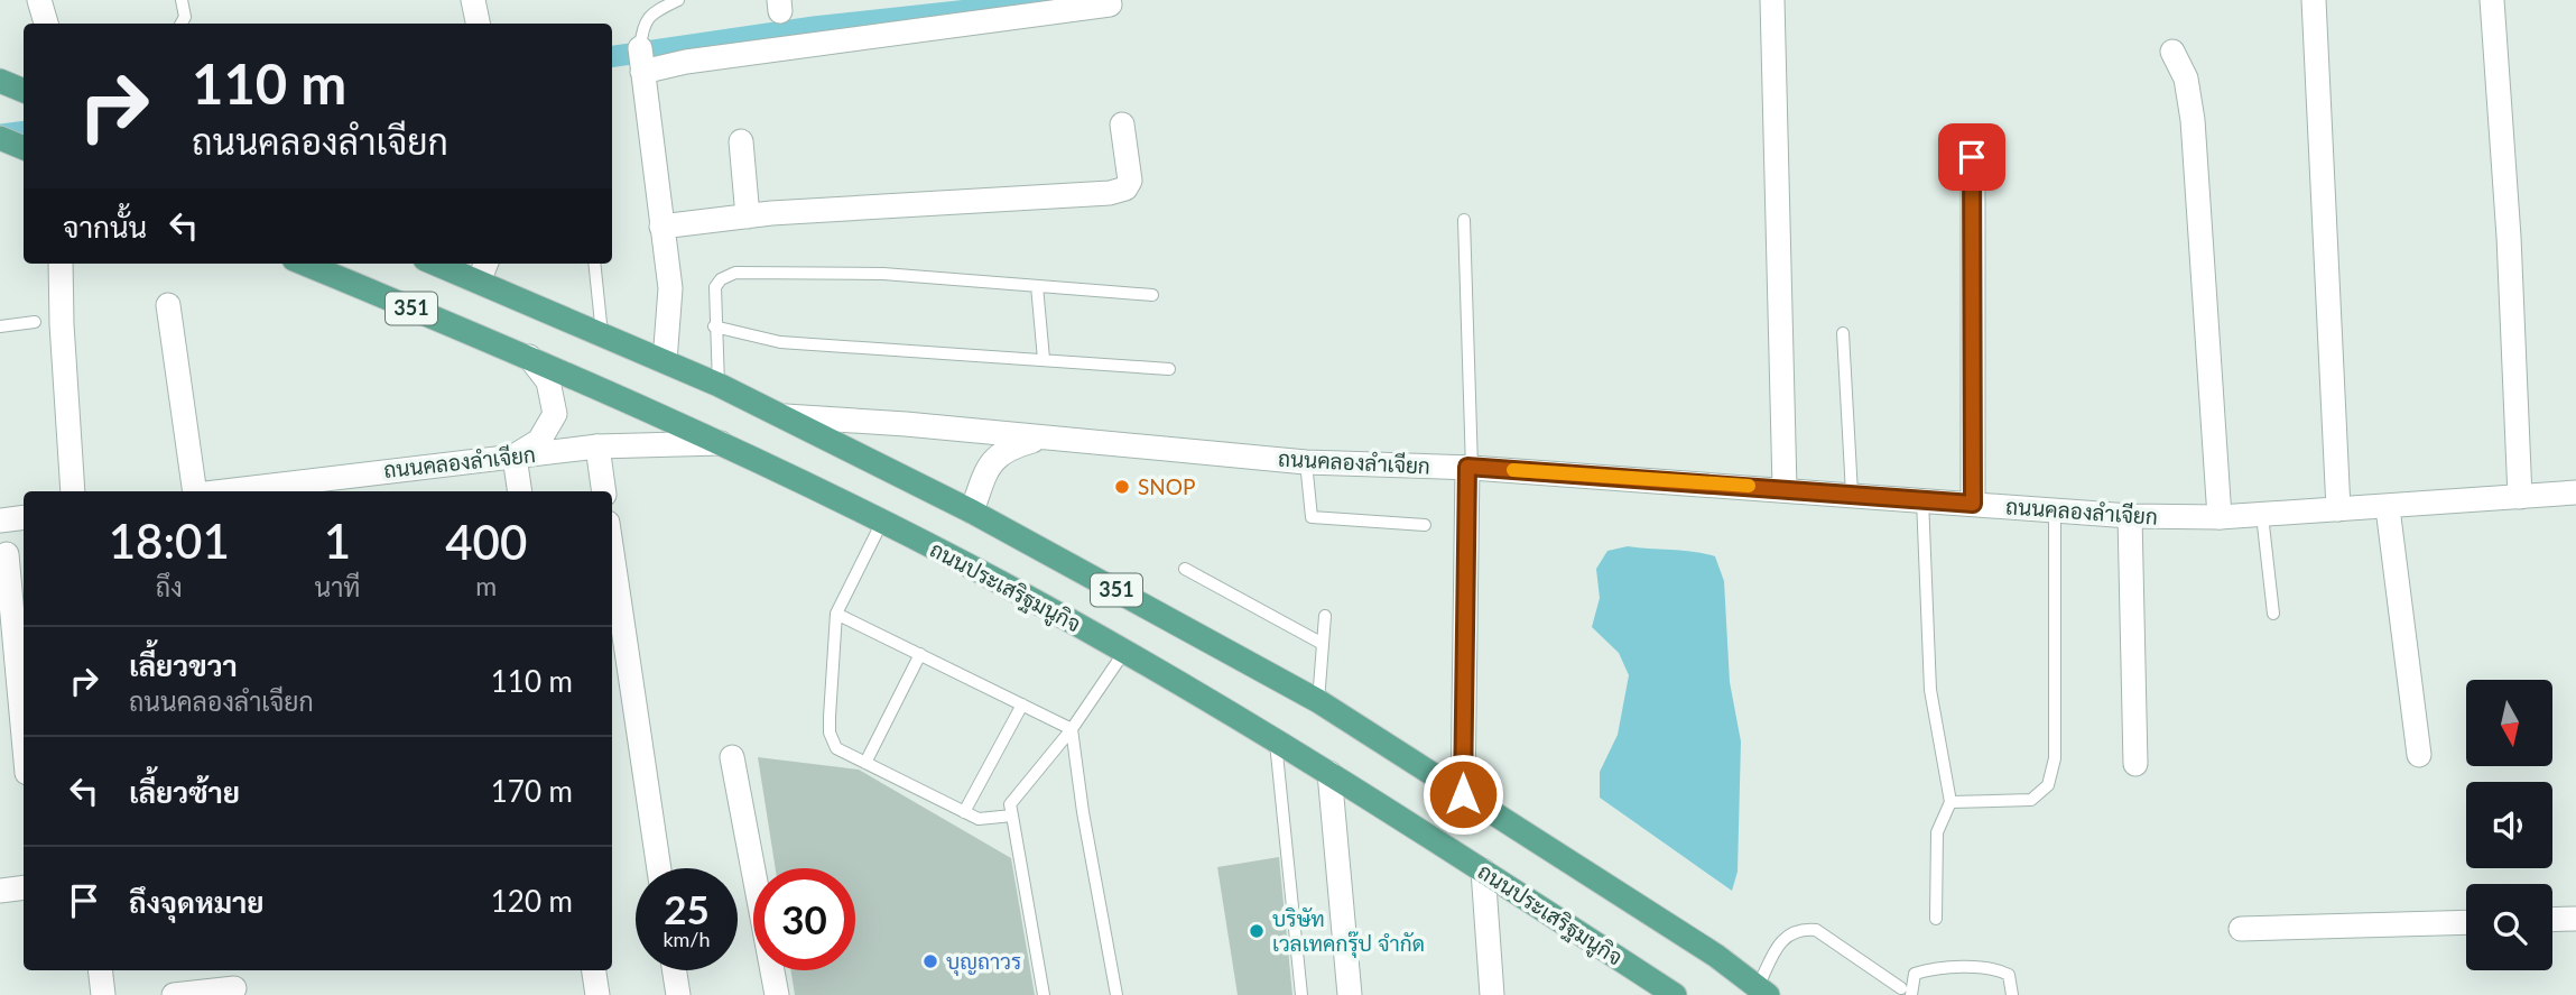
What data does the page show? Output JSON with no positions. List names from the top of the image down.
{
  "streets": {
    "main road": ["351", "ถนนประเสริฐมนูกิจ"],
    "street": ["ถนนคลองลำเจียก"]
  },
  "crossings": [
    ["351", "ถนนคลองลำเจียก"],
    ["ถนนคลองลำเจียก", "ถนนประเสริฐมนูกิจ"]
  ],
  "places": ["SNOP", "บริษัท เวลเทคกรุ๊ป จำกัด", "บุญถาวร"],
  "north": "bottom",
  "page": {
    "turn": ["110 m", "ถนนคลองลำเจียก"],
    "then": "จากนั้น",
    "eta": [
      "18:01",
      "ถึง",
      "1",
      "นาที",
      "400",
      "m"
    ],
    "list": [
      {
        "name": "เลี้ยวขวา",
        "note": "ถนนคลองลำเจียก",
        "value": "110 m"
      },
      {
        "name": "เลี้ยวซ้าย",
        "value": "170 m"
      },
      {
        "name": "ถึงจุดหมาย",
        "value": "120 m"
      }
    ],
    "speed": "25 km/h",
    "limit": "30"
  }
}
